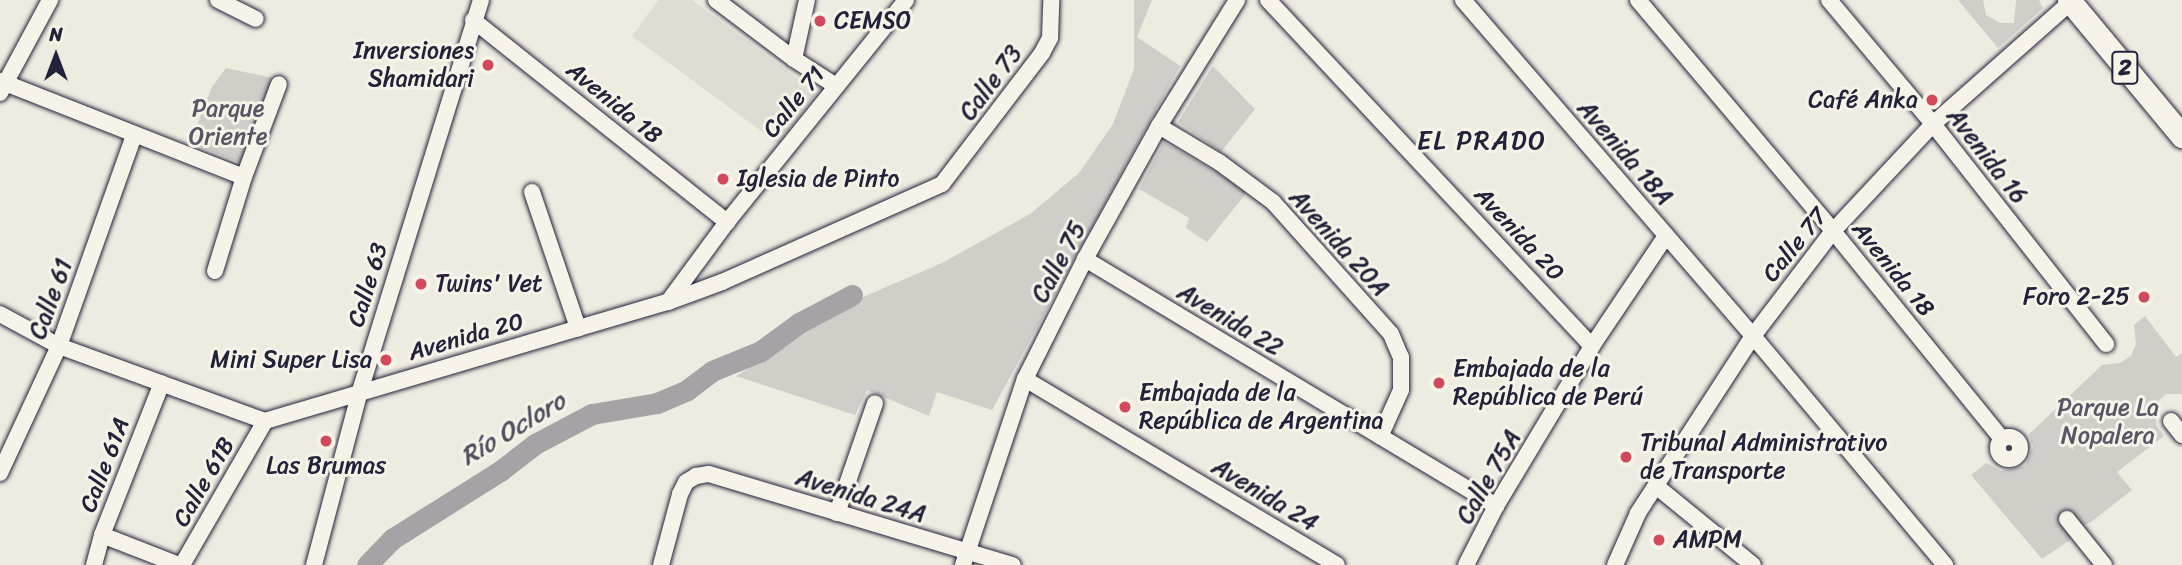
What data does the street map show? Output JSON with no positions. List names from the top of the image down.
{
  "streets": {
    "highway": ["2"],
    "street": [
      "Calle 73",
      "Calle 71",
      "Avenida 18",
      "Avenida 18A",
      "Avenida 16",
      "Avenida 20",
      "Avenida 20A",
      "Calle 77",
      "Calle 75",
      "Calle 63",
      "Calle 61",
      "Avenida 22",
      "Calle 61A",
      "Calle 75A",
      "Calle 61B",
      "Avenida 24",
      "Avenida 24A"
    ]
  },
  "crossings": [
    ["2", "Calle 77"],
    ["Calle 73", "Avenida 20"],
    ["Calle 71", "Avenida 18"],
    ["Calle 71", "Avenida 20"],
    ["Avenida 18", "Calle 77"],
    ["Avenida 18", "Calle 63"],
    ["Avenida 18A", "Calle 77"],
    ["Avenida 18A", "Calle 75A"],
    ["Avenida 16", "Calle 77"],
    ["Avenida 20", "Calle 63"],
    ["Avenida 20", "Calle 75A"],
    ["Avenida 20", "Calle 61B"],
    ["Avenida 20A", "Calle 75"],
    ["Avenida 20A", "Avenida 22"],
    ["Calle 75", "Avenida 22"],
    ["Calle 75", "Avenida 24"],
    ["Calle 75", "Avenida 24A"],
    ["Avenida 22", "Calle 75A"]
  ],
  "districts": ["EL PRADO"],
  "water": ["Río Ocloro"],
  "parks": ["Parque Oriente", "Parque La Nopalera"],
  "places": [
    "CEMSO",
    "Inversiones Shamidari",
    "Café Anka",
    "Iglesia de Pinto",
    "Twins' Vet",
    "Foro 2-25",
    "Mini Super Lisa",
    "Embajada de la República de Perú",
    "Embajada de la República de Argentina",
    "Las Brumas",
    "Tribunal Administrativo de Transporte",
    "AMPM"
  ],
  "north": "top"
}
